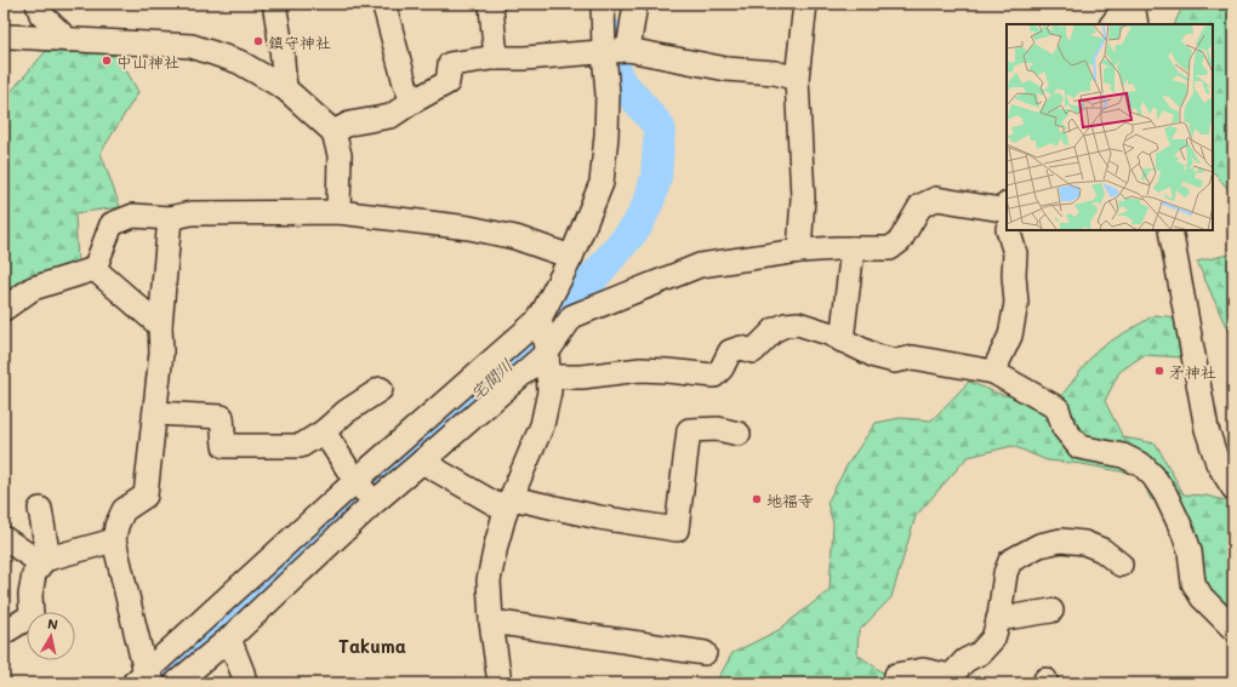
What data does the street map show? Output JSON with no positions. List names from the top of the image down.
{
  "districts": ["Takuma"],
  "water": ["宅間川"],
  "places": [
    "鎮守神社",
    "中山神社",
    "矛神社",
    "地福寺"
  ],
  "north": "top"
}
